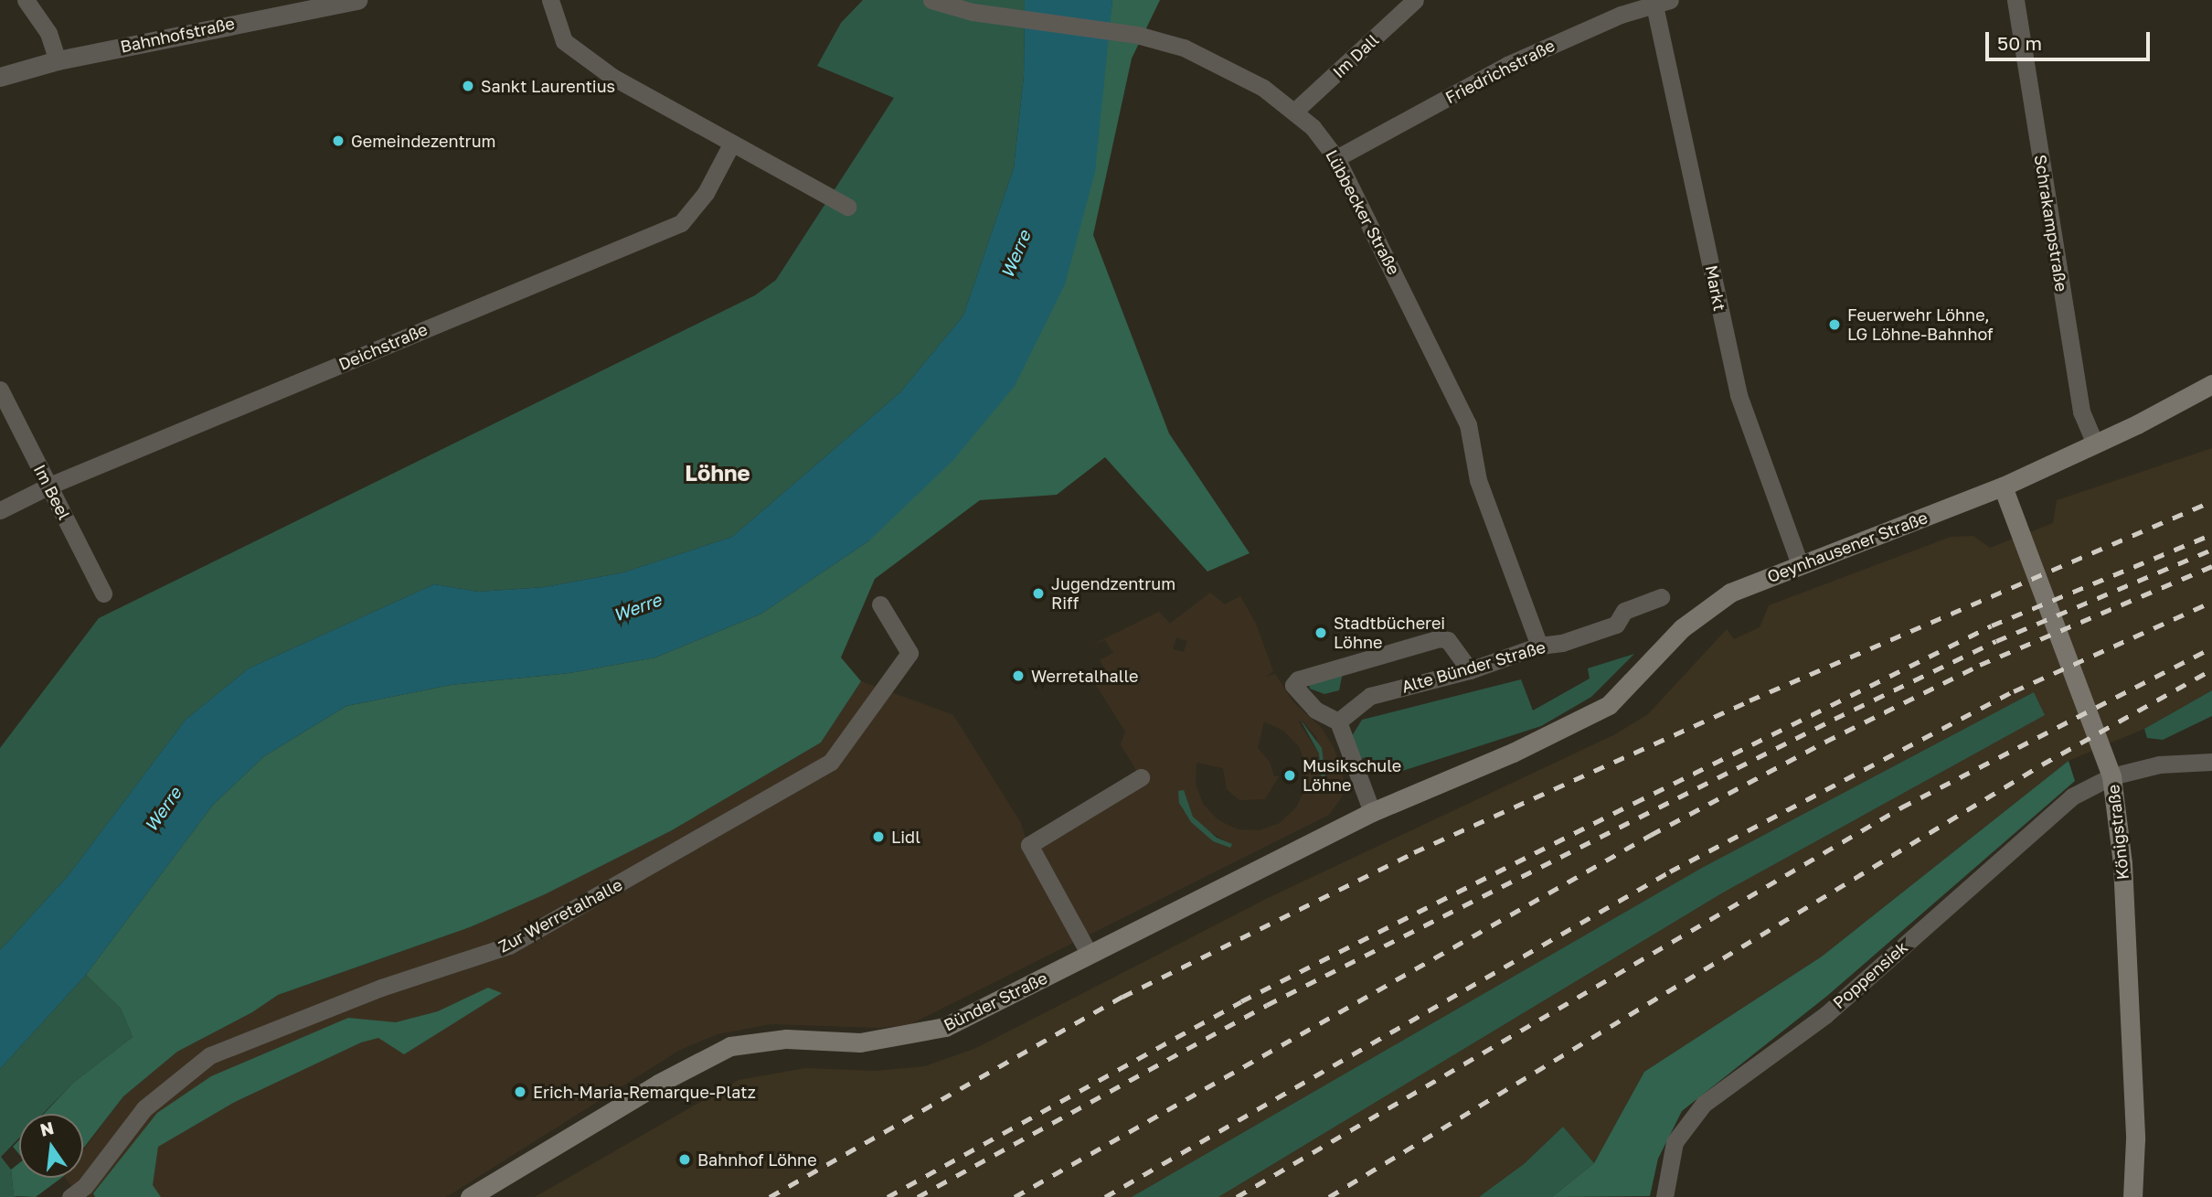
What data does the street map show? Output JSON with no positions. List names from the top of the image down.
{
  "streets": {
    "main road": ["Oeynhausener Straße", "Königstraße", "Bünder Straße"],
    "street": [
      "Bahnhofstraße",
      "Im Dall",
      "Friedrichstraße",
      "Lübbecker Straße",
      "Schrakampstraße",
      "Markt",
      "Deichstraße",
      "Im Beel",
      "Alte Bünder Straße",
      "Zur Werretalhalle",
      "Poppensiek"
    ]
  },
  "crossings": [
    ["Im Dall", "Lübbecker Straße"],
    ["Friedrichstraße", "Lübbecker Straße"],
    ["Friedrichstraße", "Markt"],
    ["Lübbecker Straße", "Alte Bünder Straße"],
    ["Schrakampstraße", "Oeynhausener Straße"],
    ["Markt", "Oeynhausener Straße"],
    ["Deichstraße", "Im Beel"],
    ["Oeynhausener Straße", "Königstraße"],
    ["Oeynhausener Straße", "Bünder Straße"],
    ["Königstraße", "Poppensiek"]
  ],
  "districts": ["Löhne"],
  "water": ["Werre"],
  "places": [
    "Sankt Laurentius",
    "Gemeindezentrum",
    "Feuerwehr Löhne, LG Löhne-Bahnhof",
    "Jugendzentrum Riff",
    "Stadtbücherei Löhne",
    "Werretalhalle",
    "Musikschule Löhne",
    "Lidl",
    "Erich-Maria-Remarque-Platz",
    "Bahnhof Löhne"
  ],
  "scale_bar": "50 m",
  "north": "top"
}
